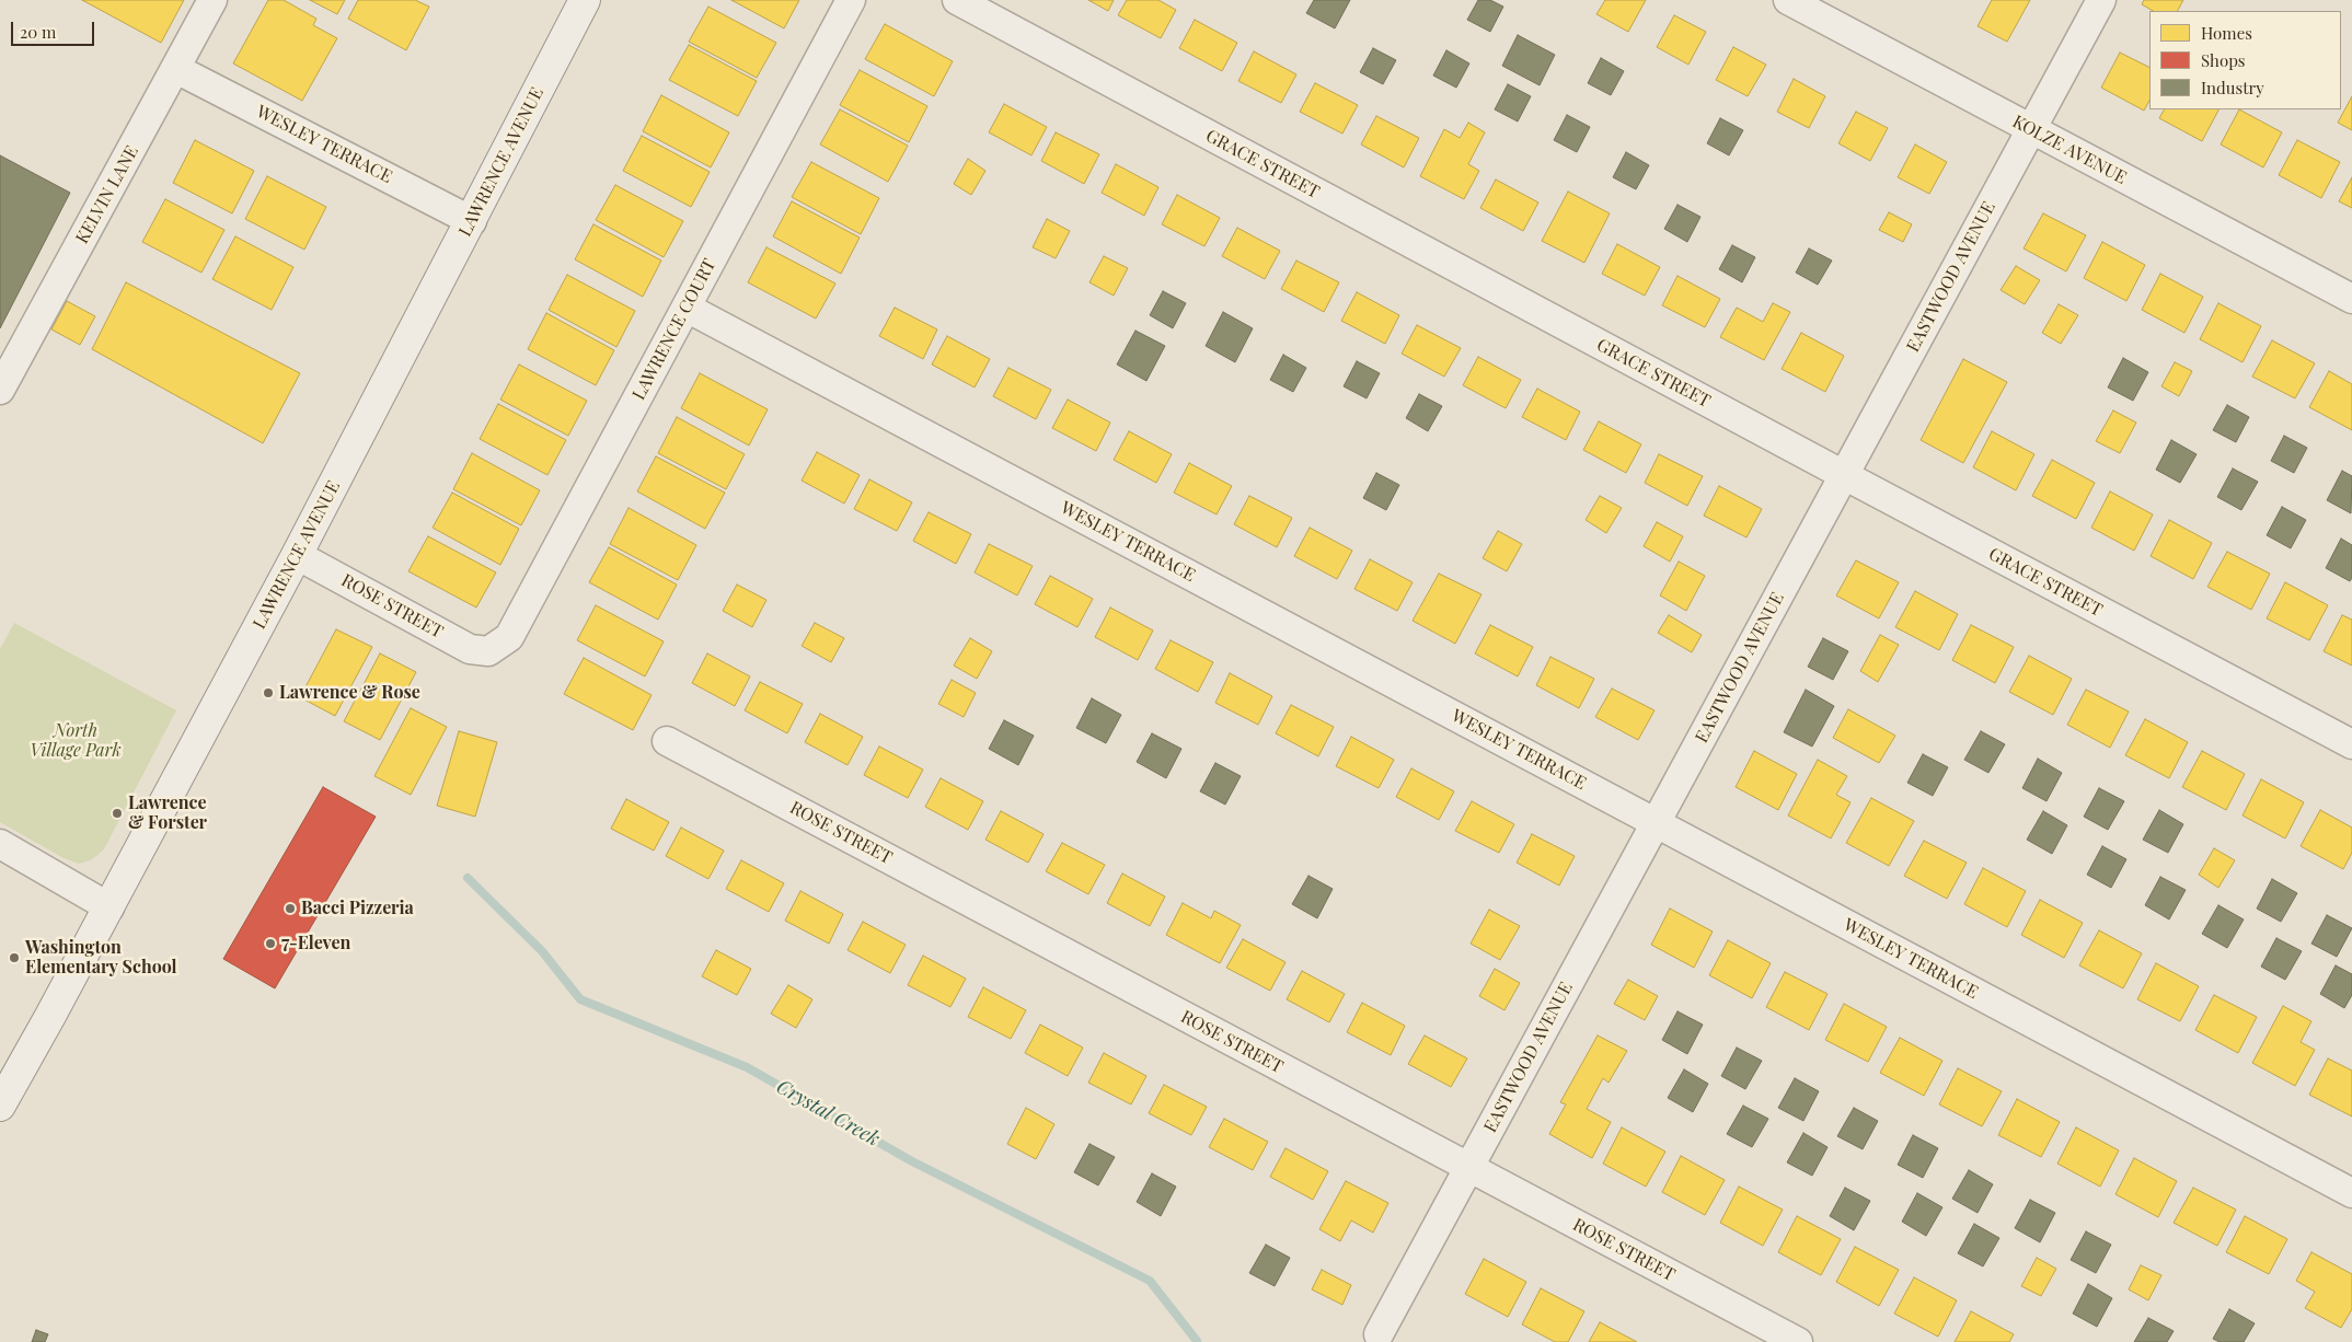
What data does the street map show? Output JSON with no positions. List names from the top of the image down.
{
  "streets": {
    "main road": ["LAWRENCE AVENUE"],
    "street": [
      "WESLEY TERRACE",
      "KOLZE AVENUE",
      "GRACE STREET",
      "KELVIN LANE",
      "EASTWOOD AVENUE",
      "LAWRENCE COURT",
      "ROSE STREET"
    ]
  },
  "crossings": [
    ["WESLEY TERRACE", "LAWRENCE AVENUE"],
    ["WESLEY TERRACE", "KELVIN LANE"],
    ["WESLEY TERRACE", "EASTWOOD AVENUE"],
    ["WESLEY TERRACE", "LAWRENCE COURT"],
    ["KOLZE AVENUE", "EASTWOOD AVENUE"],
    ["LAWRENCE AVENUE", "ROSE STREET"],
    ["GRACE STREET", "EASTWOOD AVENUE"],
    ["EASTWOOD AVENUE", "ROSE STREET"],
    ["LAWRENCE COURT", "ROSE STREET"]
  ],
  "water": ["Crystal Creek"],
  "parks": ["North Village Park"],
  "places": [
    "Lawrence & Rose",
    "Lawrence & Forster",
    "Bacci Pizzeria",
    "7-Eleven",
    "Washington Elementary School"
  ],
  "legend": ["Homes", "Shops", "Industry"],
  "scale_bar": "20 m"
}
